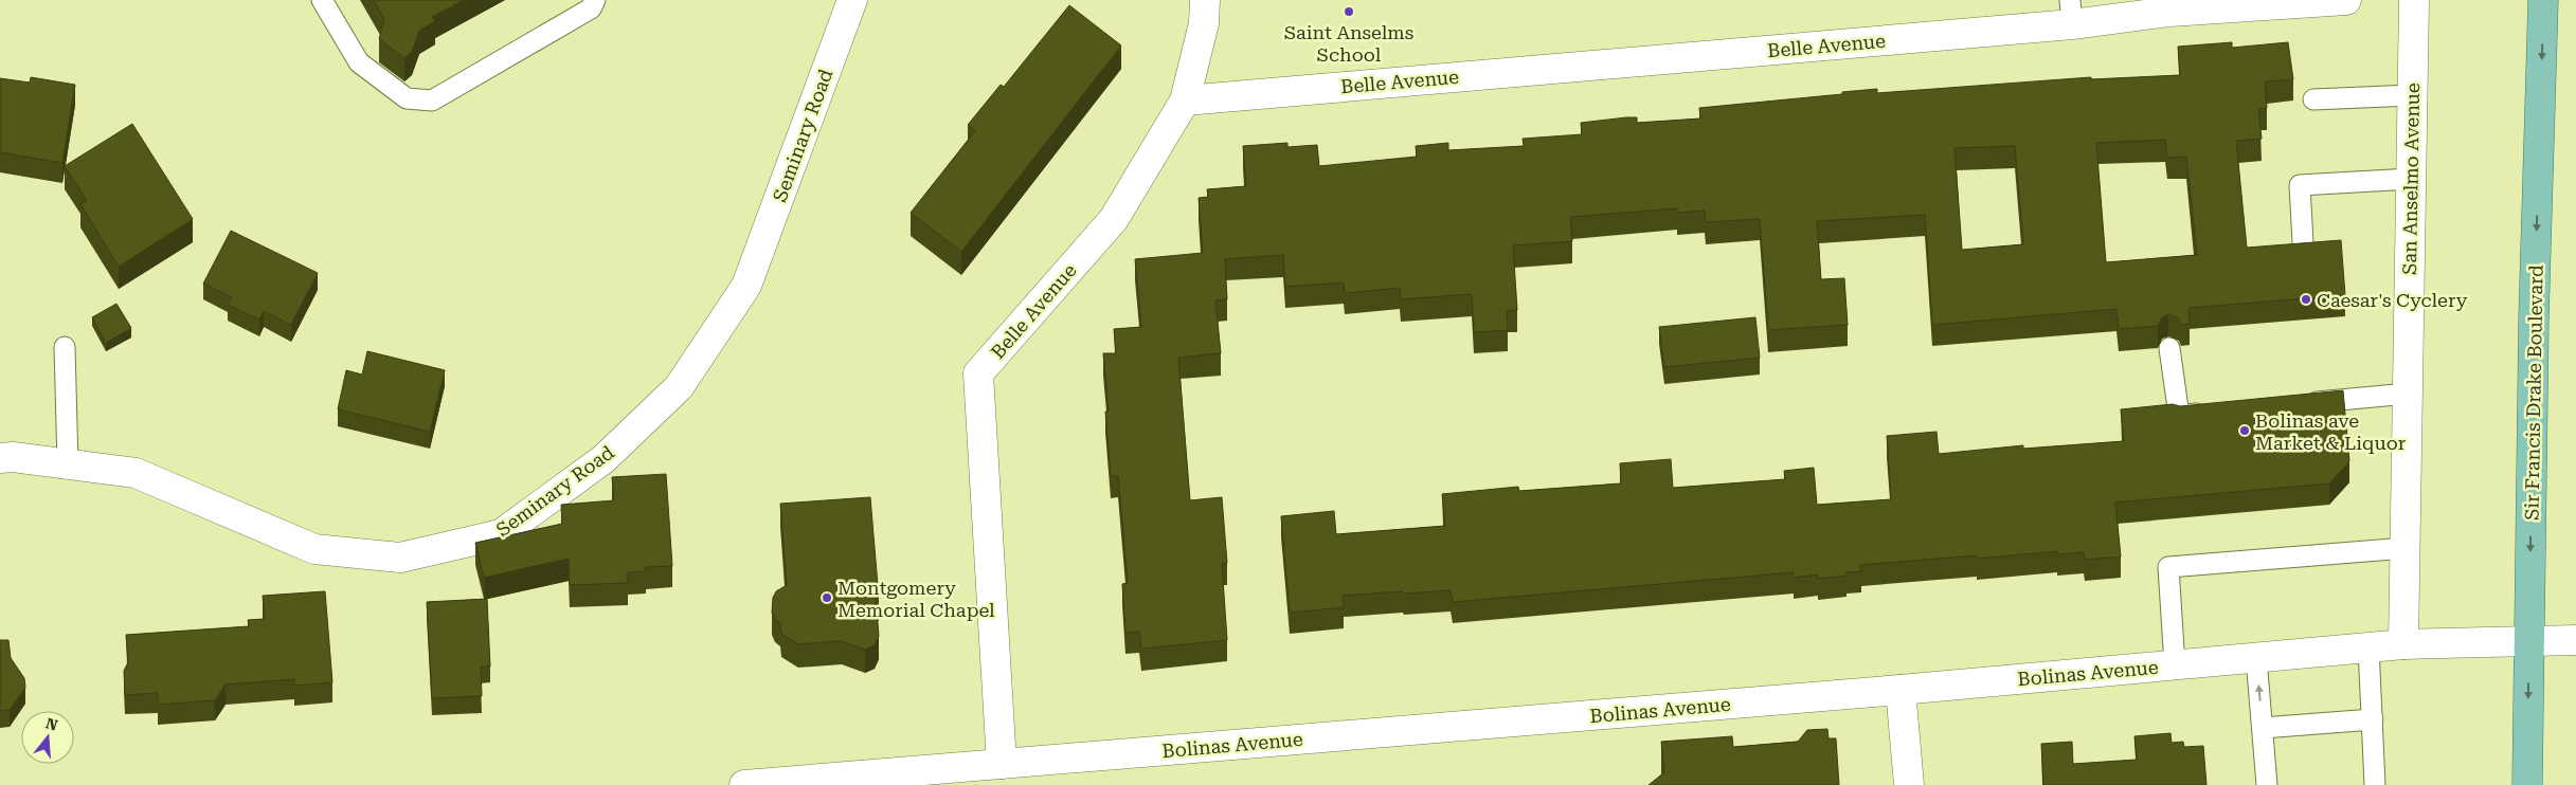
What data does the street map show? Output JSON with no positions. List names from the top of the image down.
{
  "streets": {
    "main road": ["Sir Francis Drake Boulevard"],
    "street": [
      "Belle Avenue",
      "Seminary Road",
      "San Anselmo Avenue",
      "Bolinas Avenue"
    ]
  },
  "crossings": [
    ["Belle Avenue", "Bolinas Avenue"],
    ["San Anselmo Avenue", "Bolinas Avenue"],
    ["Sir Francis Drake Boulevard", "Bolinas Avenue"]
  ],
  "one_way": ["Sir Francis Drake Boulevard"],
  "places": [
    "Saint Anselms School",
    "Caesar's Cyclery",
    "Bolinas ave Market & Liquor",
    "Montgomery Memorial Chapel"
  ],
  "north": "top"
}
